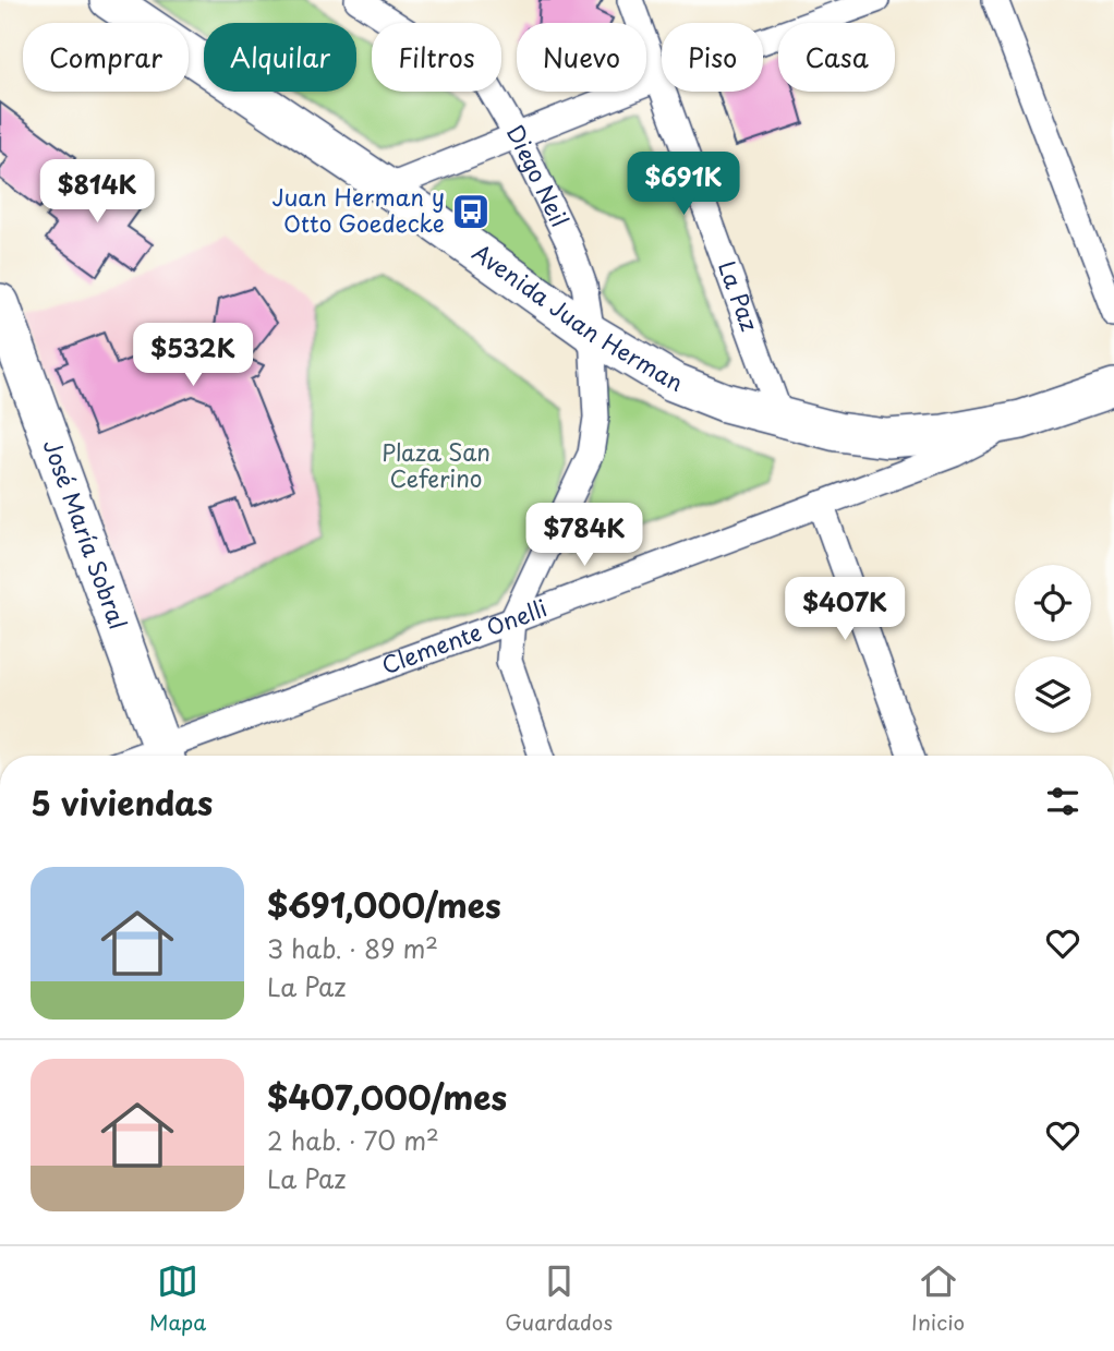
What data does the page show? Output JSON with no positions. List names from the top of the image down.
{
  "streets": {
    "main road": ["Avenida Juan Herman", "José María Sobral", "Clemente Onelli"],
    "street": ["Diego Neil", "La Paz"]
  },
  "crossings": [
    ["Diego Neil", "Avenida Juan Herman"],
    ["Diego Neil", "Clemente Onelli"],
    ["La Paz", "Avenida Juan Herman"],
    ["Avenida Juan Herman", "Clemente Onelli"]
  ],
  "parks": ["Plaza San Ceferino"],
  "places": {
    "bus stop": ["Juan Herman y Otto Goedecke"]
  },
  "page": {
    "chip": [
      "Comprar",
      "Alquilar",
      "Filtros",
      "Nuevo",
      "Piso",
      "Casa"
    ],
    "price": [
      "$691K",
      "$814K",
      "$532K",
      "$784K",
      "$407K"
    ],
    "heading": "5 viviendas",
    "list": [
      {
        "name": "$691,000/mes",
        "note": "3 hab. · 89 m² · La Paz"
      },
      {
        "name": "$407,000/mes",
        "note": "2 hab. · 70 m² · La Paz"
      }
    ],
    "tabs": ["Mapa", "Guardados", "Inicio"]
  }
}
